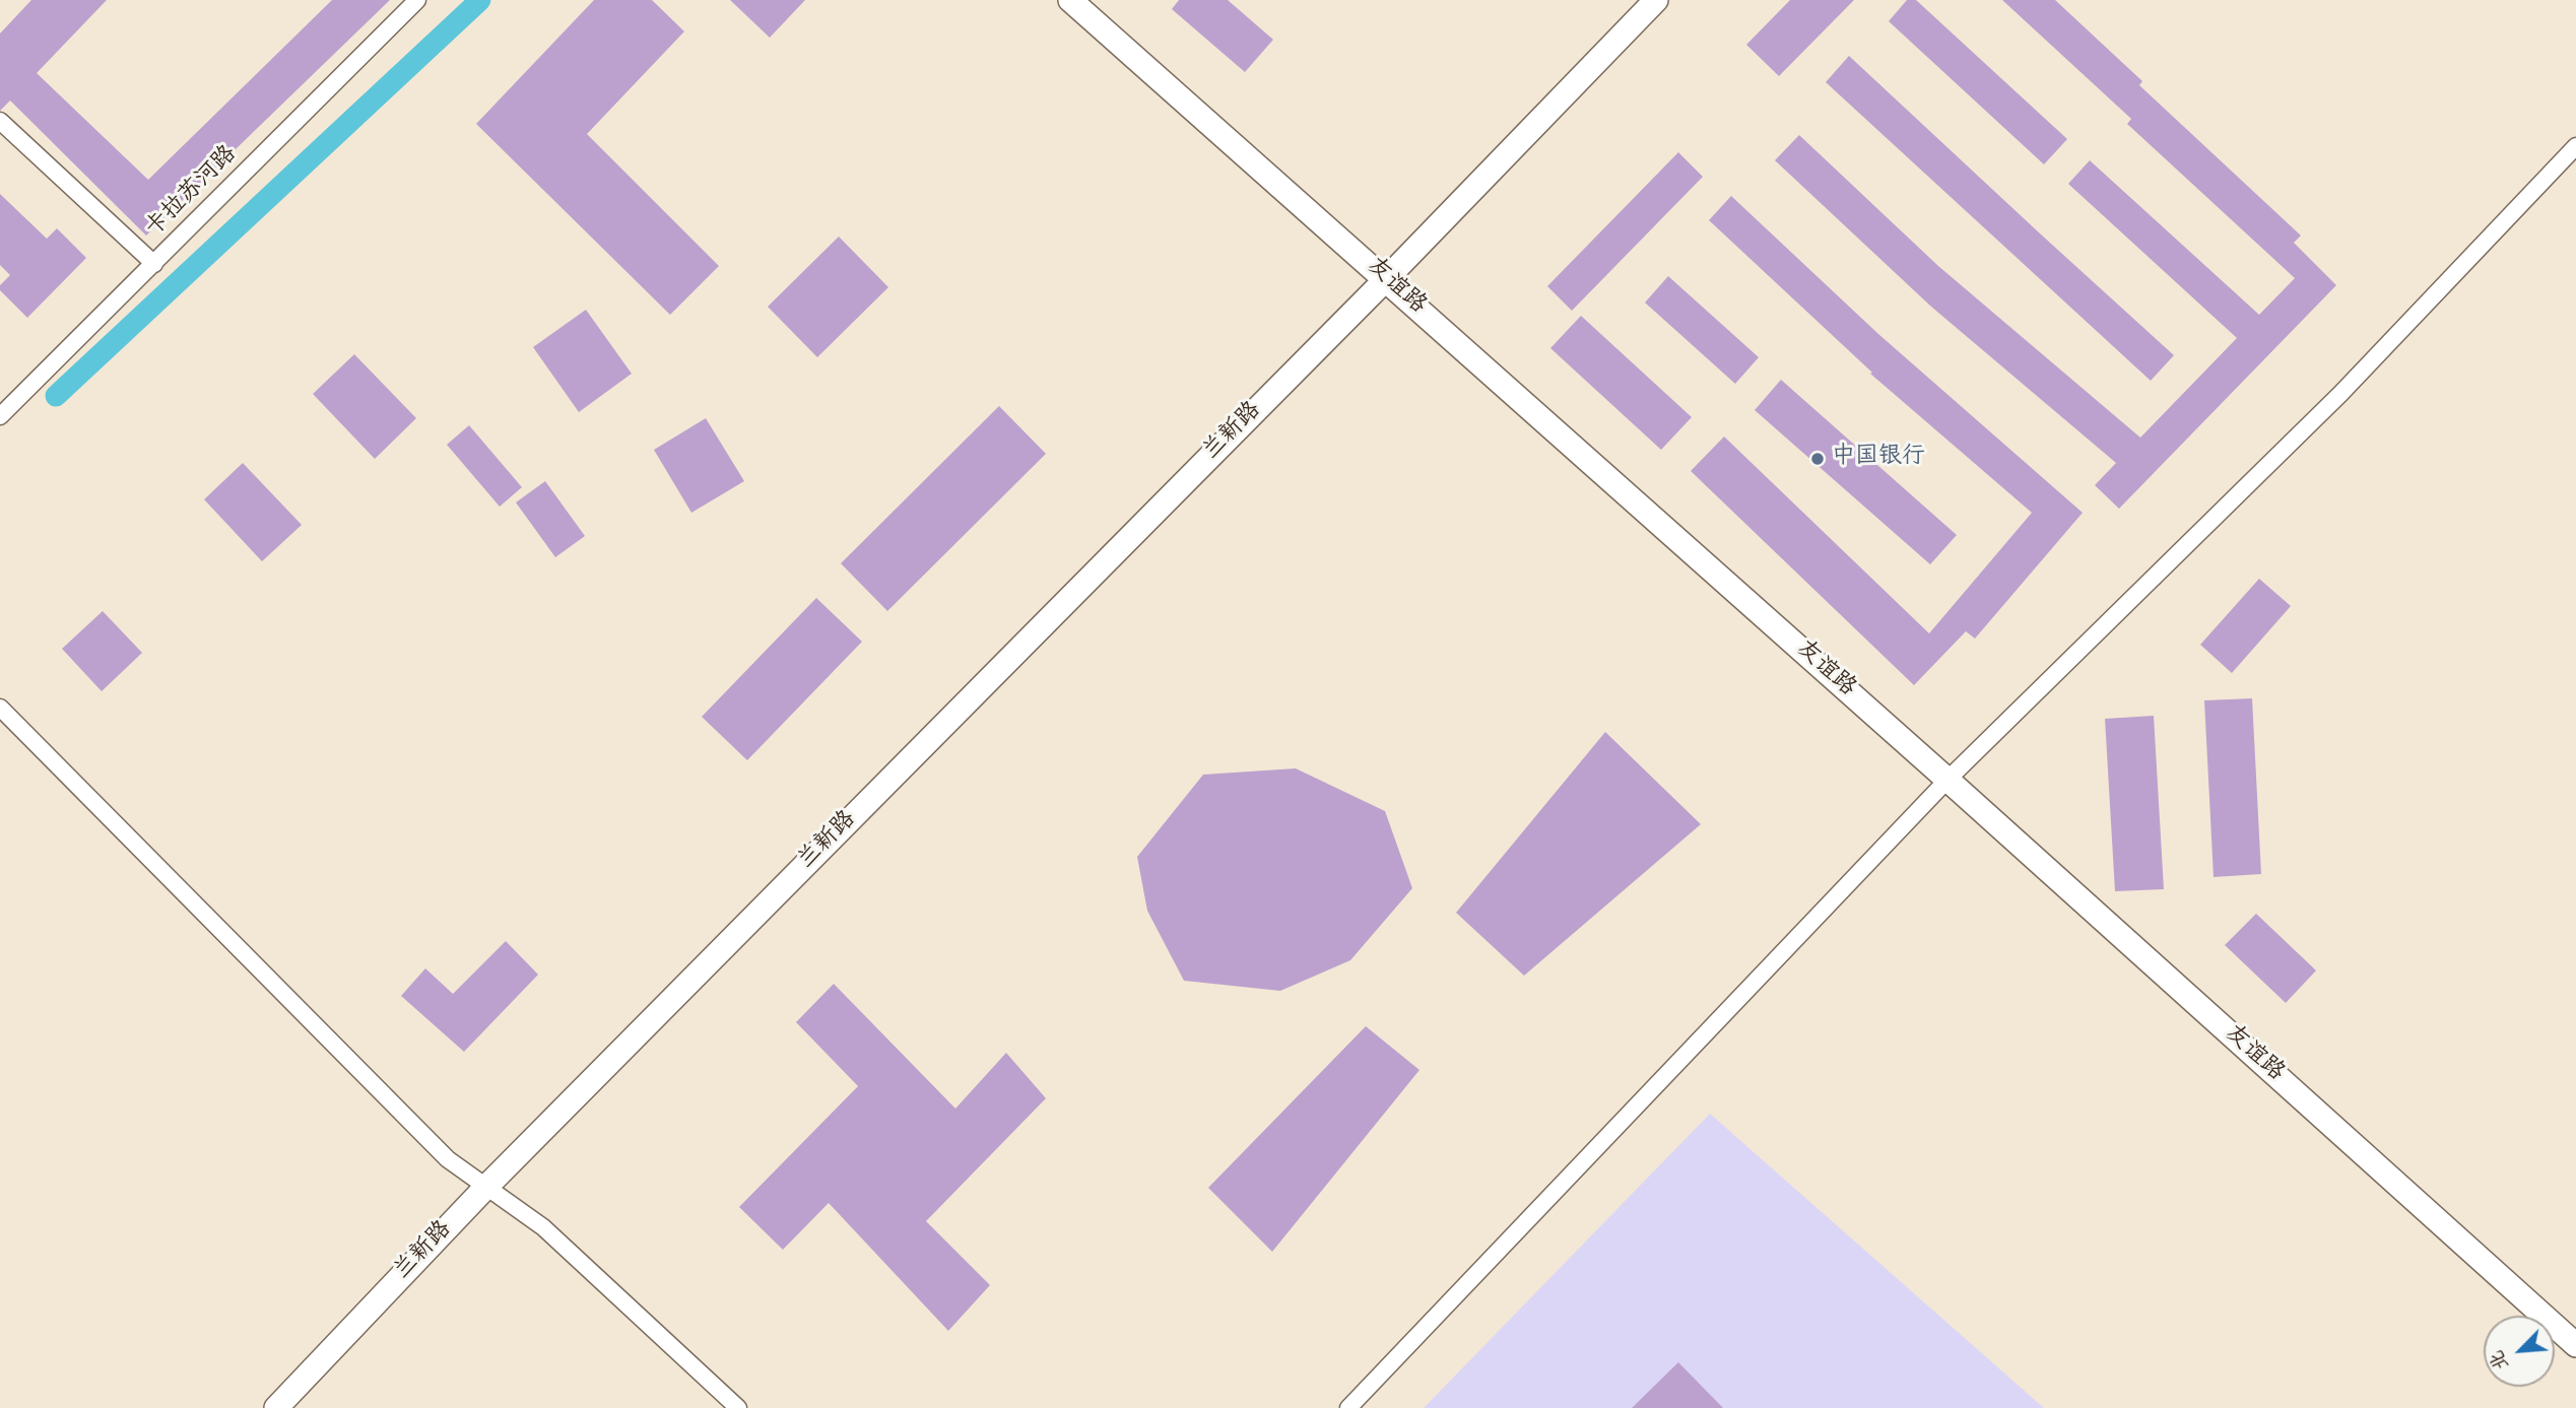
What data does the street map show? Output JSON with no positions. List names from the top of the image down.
{
  "streets": {
    "main road": ["友谊路", "兰新路"],
    "street": ["卡拉苏河路"]
  },
  "crossings": [
    ["友谊路", "兰新路"]
  ],
  "places": ["中国银行"],
  "north": "bottom left"
}
